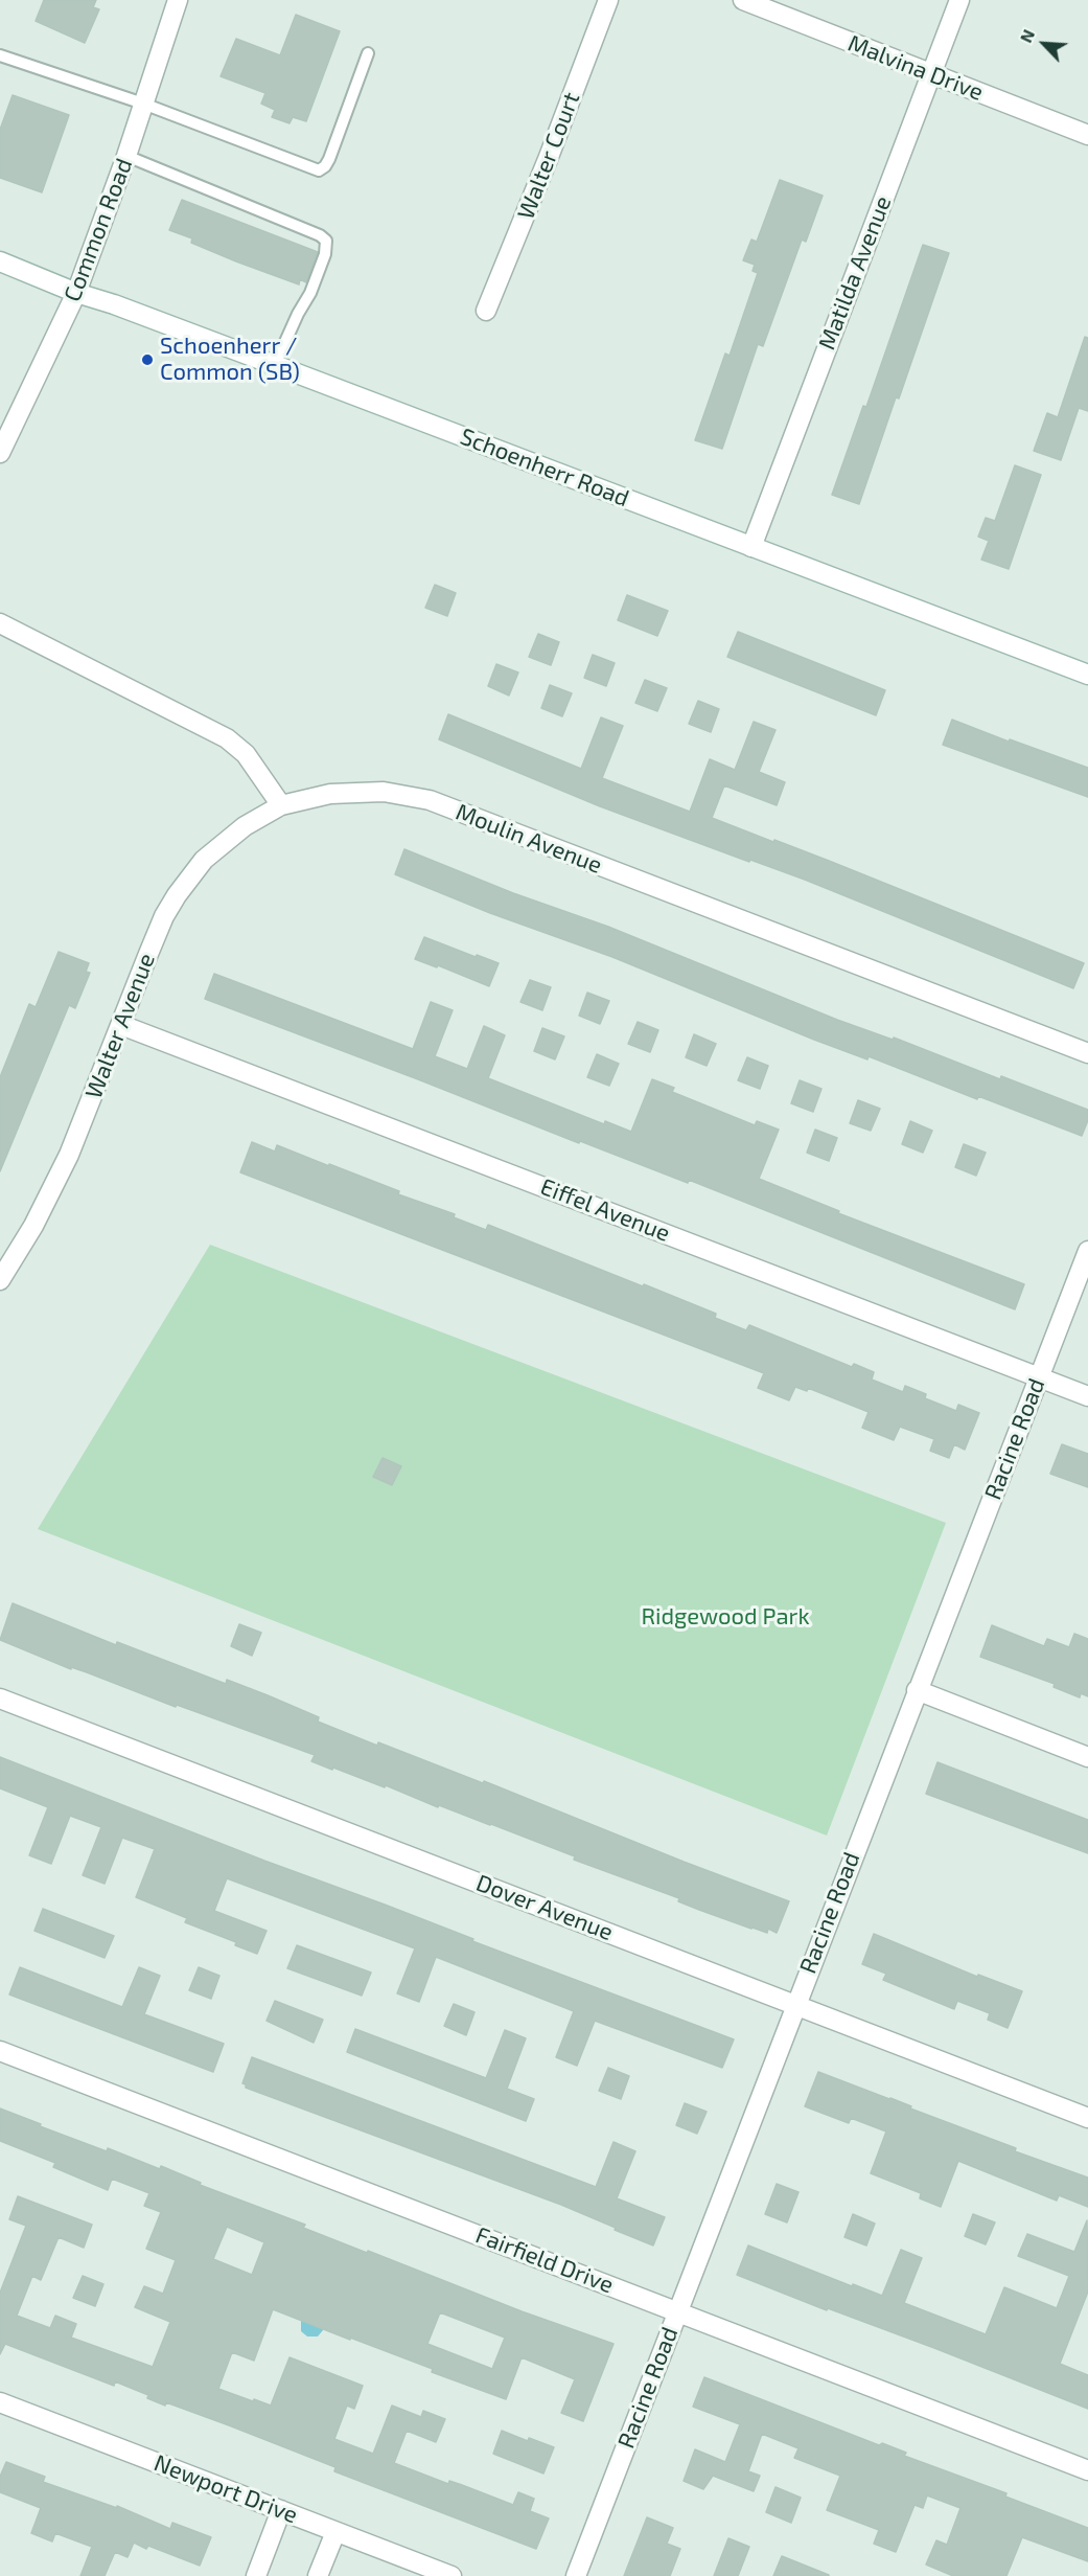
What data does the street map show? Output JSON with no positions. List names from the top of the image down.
{
  "streets": {
    "street": [
      "Malvina Drive",
      "Walter Court",
      "Common Road",
      "Matilda Avenue",
      "Schoenherr Road",
      "Moulin Avenue",
      "Walter Avenue",
      "Eiffel Avenue",
      "Racine Road",
      "Dover Avenue",
      "Fairfield Drive",
      "Newport Drive"
    ]
  },
  "crossings": [
    ["Malvina Drive", "Matilda Avenue"],
    ["Common Road", "Schoenherr Road"],
    ["Matilda Avenue", "Schoenherr Road"],
    ["Moulin Avenue", "Walter Avenue"],
    ["Walter Avenue", "Eiffel Avenue"],
    ["Eiffel Avenue", "Racine Road"],
    ["Racine Road", "Dover Avenue"],
    ["Racine Road", "Fairfield Drive"]
  ],
  "parks": ["Ridgewood Park"],
  "places": ["Schoenherr / Common (SB)"],
  "north": "top left"
}
